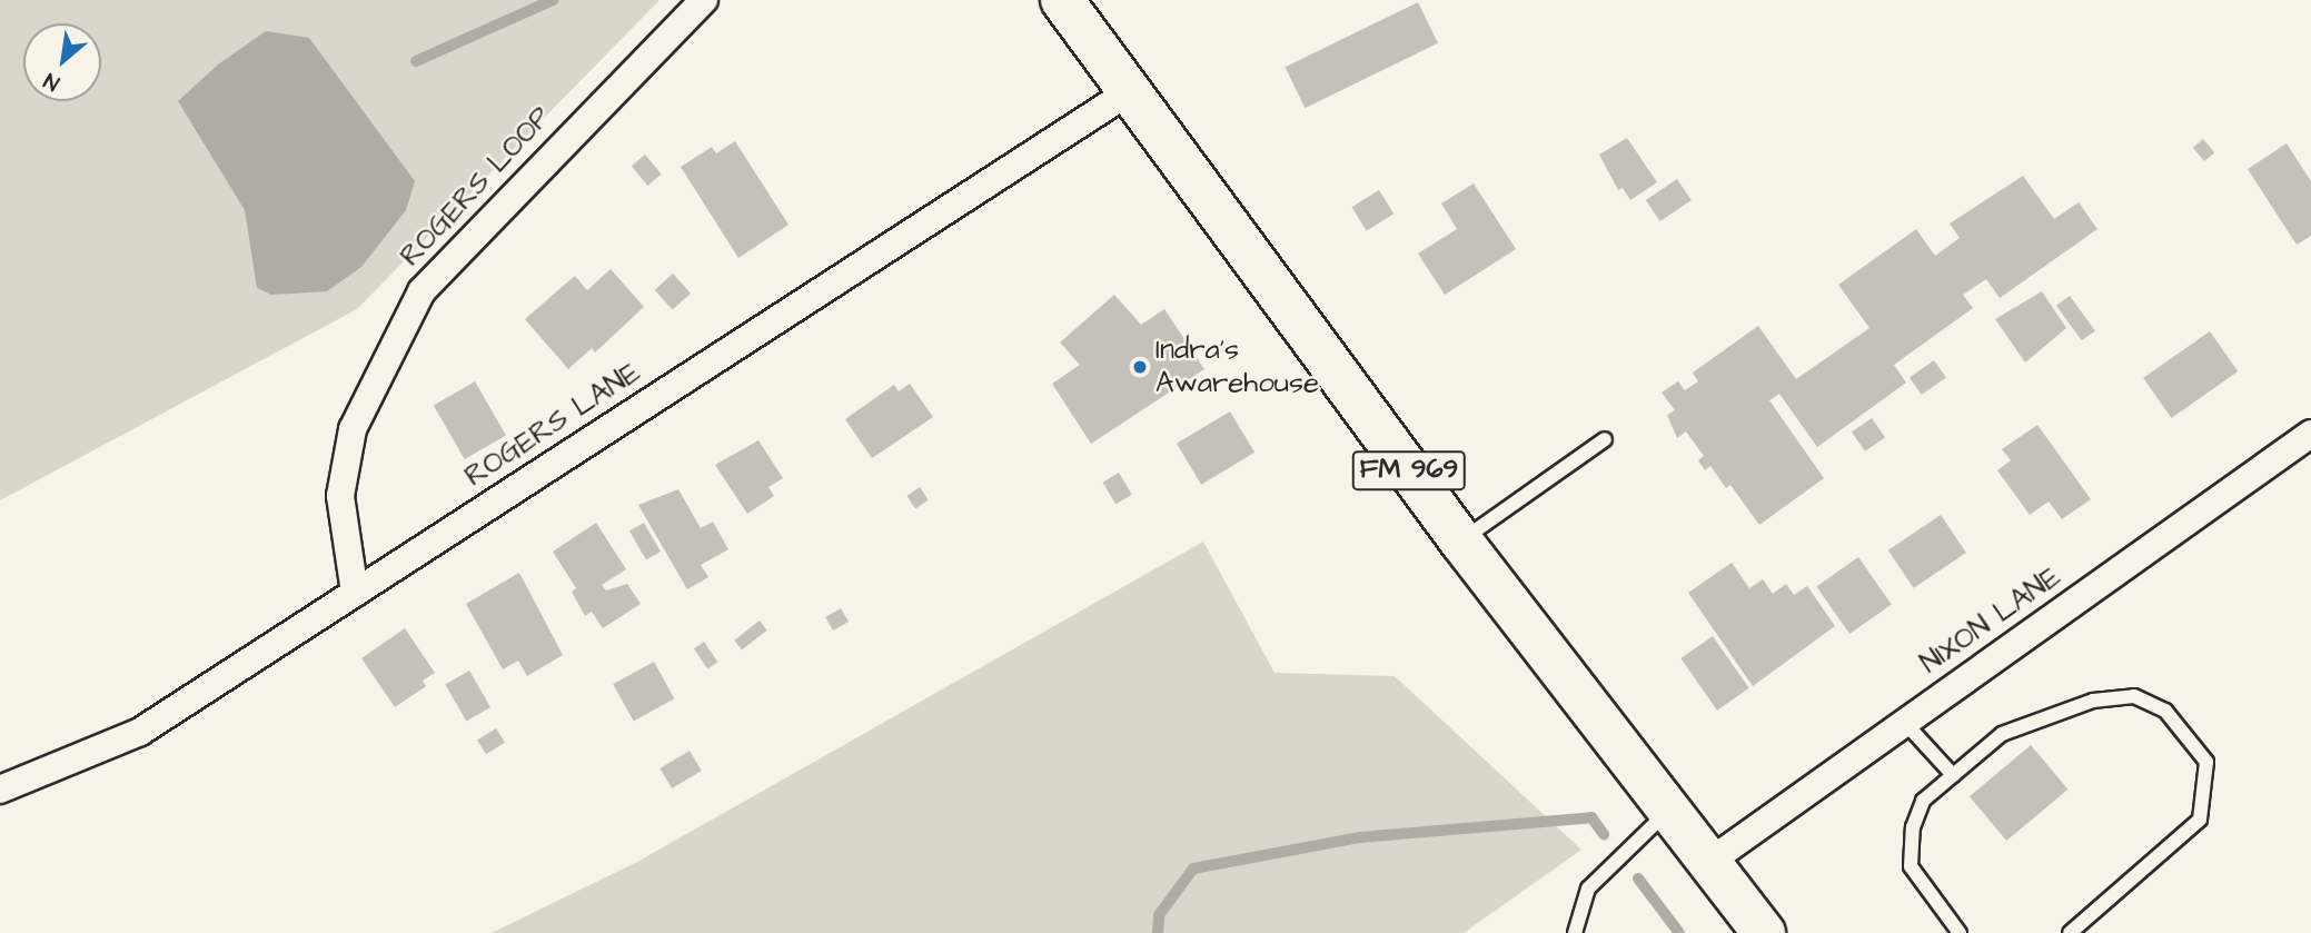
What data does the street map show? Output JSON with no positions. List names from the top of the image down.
{
  "streets": {
    "main road": ["FM 969"],
    "street": ["ROGERS LOOP", "ROGERS LANE", "NIXON LANE"]
  },
  "crossings": [
    ["ROGERS LOOP", "ROGERS LANE"],
    ["ROGERS LANE", "FM 969"],
    ["FM 969", "NIXON LANE"]
  ],
  "places": ["Indra's Awarehouse"],
  "north": "bottom left"
}
